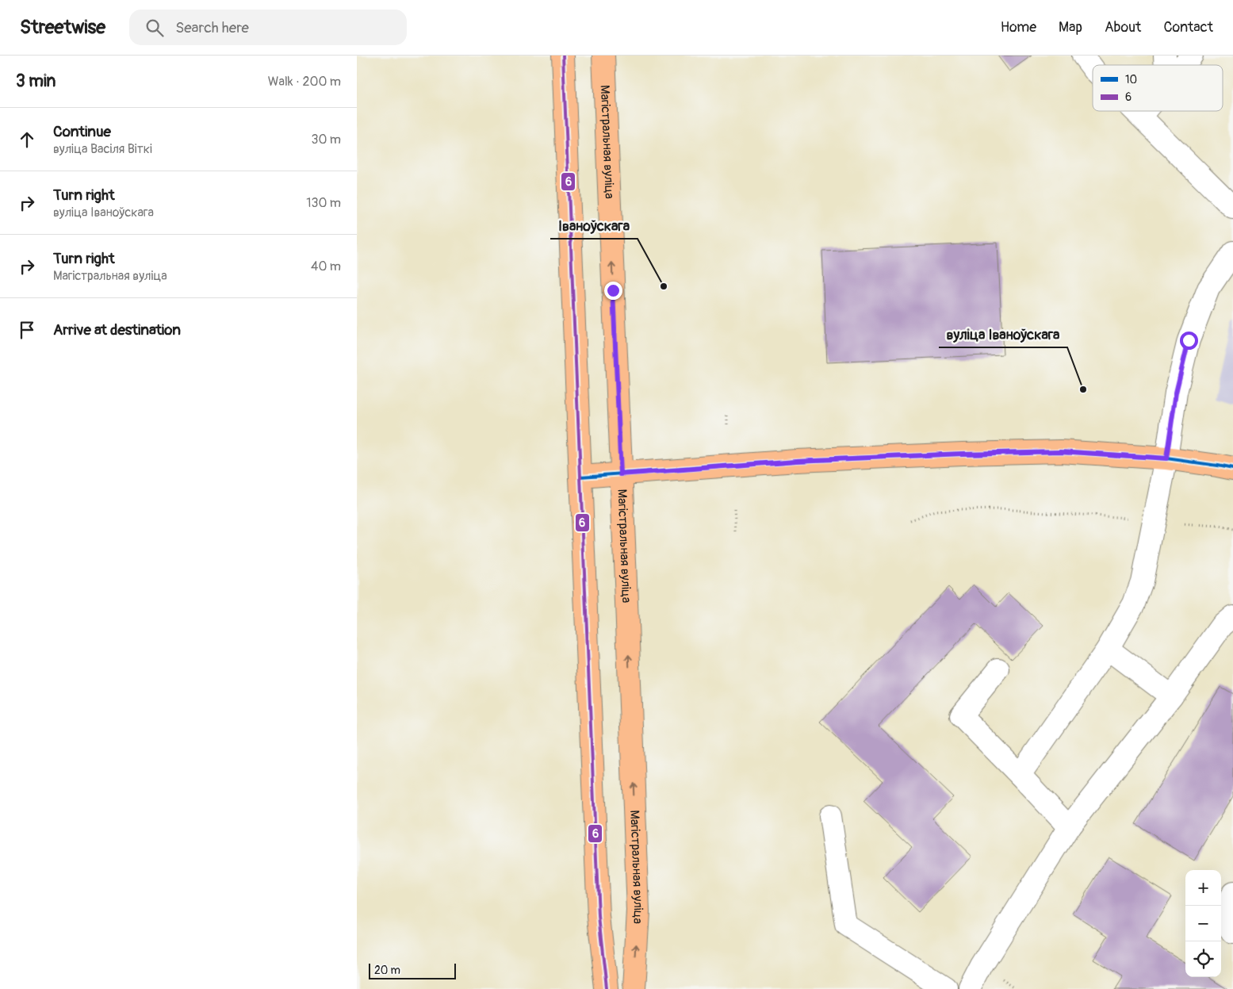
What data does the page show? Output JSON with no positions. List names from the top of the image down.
{
  "streets": {
    "main road": ["Магістральная вуліца"]
  },
  "places": ["Іваноўскага", "вуліца Іваноўскага"],
  "lines": ["transit line 6", "transit line 10"],
  "legend": ["10", "6"],
  "scale_bar": "20 m",
  "page": {
    "header": "Streetwise",
    "search": "Search here",
    "nav": [
      "Home",
      "Map",
      "About",
      "Contact"
    ],
    "heading": ["3 min", "Walk · 200 m"],
    "list": [
      ["Continue", "вуліца Васіля Віткі", "30 m"],
      ["Turn right", "вуліца Іваноўскага", "130 m"],
      ["Turn right", "Магістральная вуліца", "40 m"],
      "Arrive at destination"
    ],
    "map_buttons": ["+", "−"],
    "scale": "20 m"
  }
}
